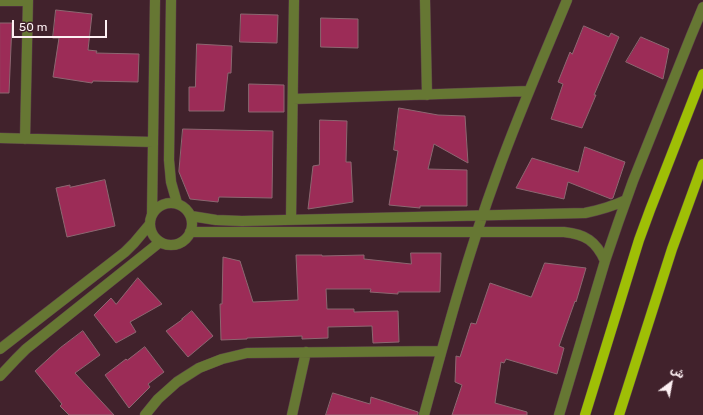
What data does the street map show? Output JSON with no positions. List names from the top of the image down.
{
  "scale_bar": "50 m",
  "north": "top right"
}
